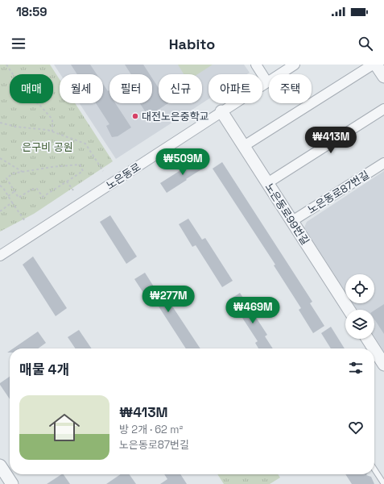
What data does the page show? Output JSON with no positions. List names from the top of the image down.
{
  "streets": {
    "street": ["노은동로", "노은동로87번길", "노은동로99번길"]
  },
  "crossings": [
    ["노은동로", "노은동로99번길"],
    ["노은동로87번길", "노은동로99번길"]
  ],
  "parks": ["은구비 공원"],
  "places": ["대전노은중학교"],
  "page": {
    "status": "18:59",
    "header": "Habito",
    "chip": [
      "매매",
      "월세",
      "필터",
      "신규",
      "아파트",
      "주택"
    ],
    "price": [
      "₩413M",
      "₩509M",
      "₩277M",
      "₩469M"
    ],
    "heading": "매물 4개",
    "list": [
      {
        "name": "₩413M",
        "note": "방 2개 · 62 m² · 노은동로87번길"
      }
    ]
  }
}
